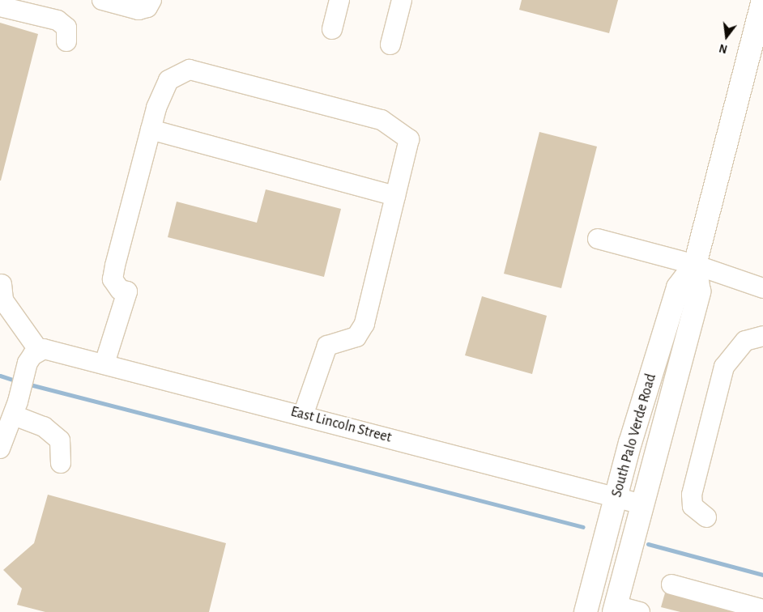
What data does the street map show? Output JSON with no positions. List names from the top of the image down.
{
  "streets": {
    "main road": ["South Palo Verde Road"],
    "street": ["East Lincoln Street"]
  },
  "crossings": [
    ["East Lincoln Street", "South Palo Verde Road"]
  ],
  "north": "bottom"
}
